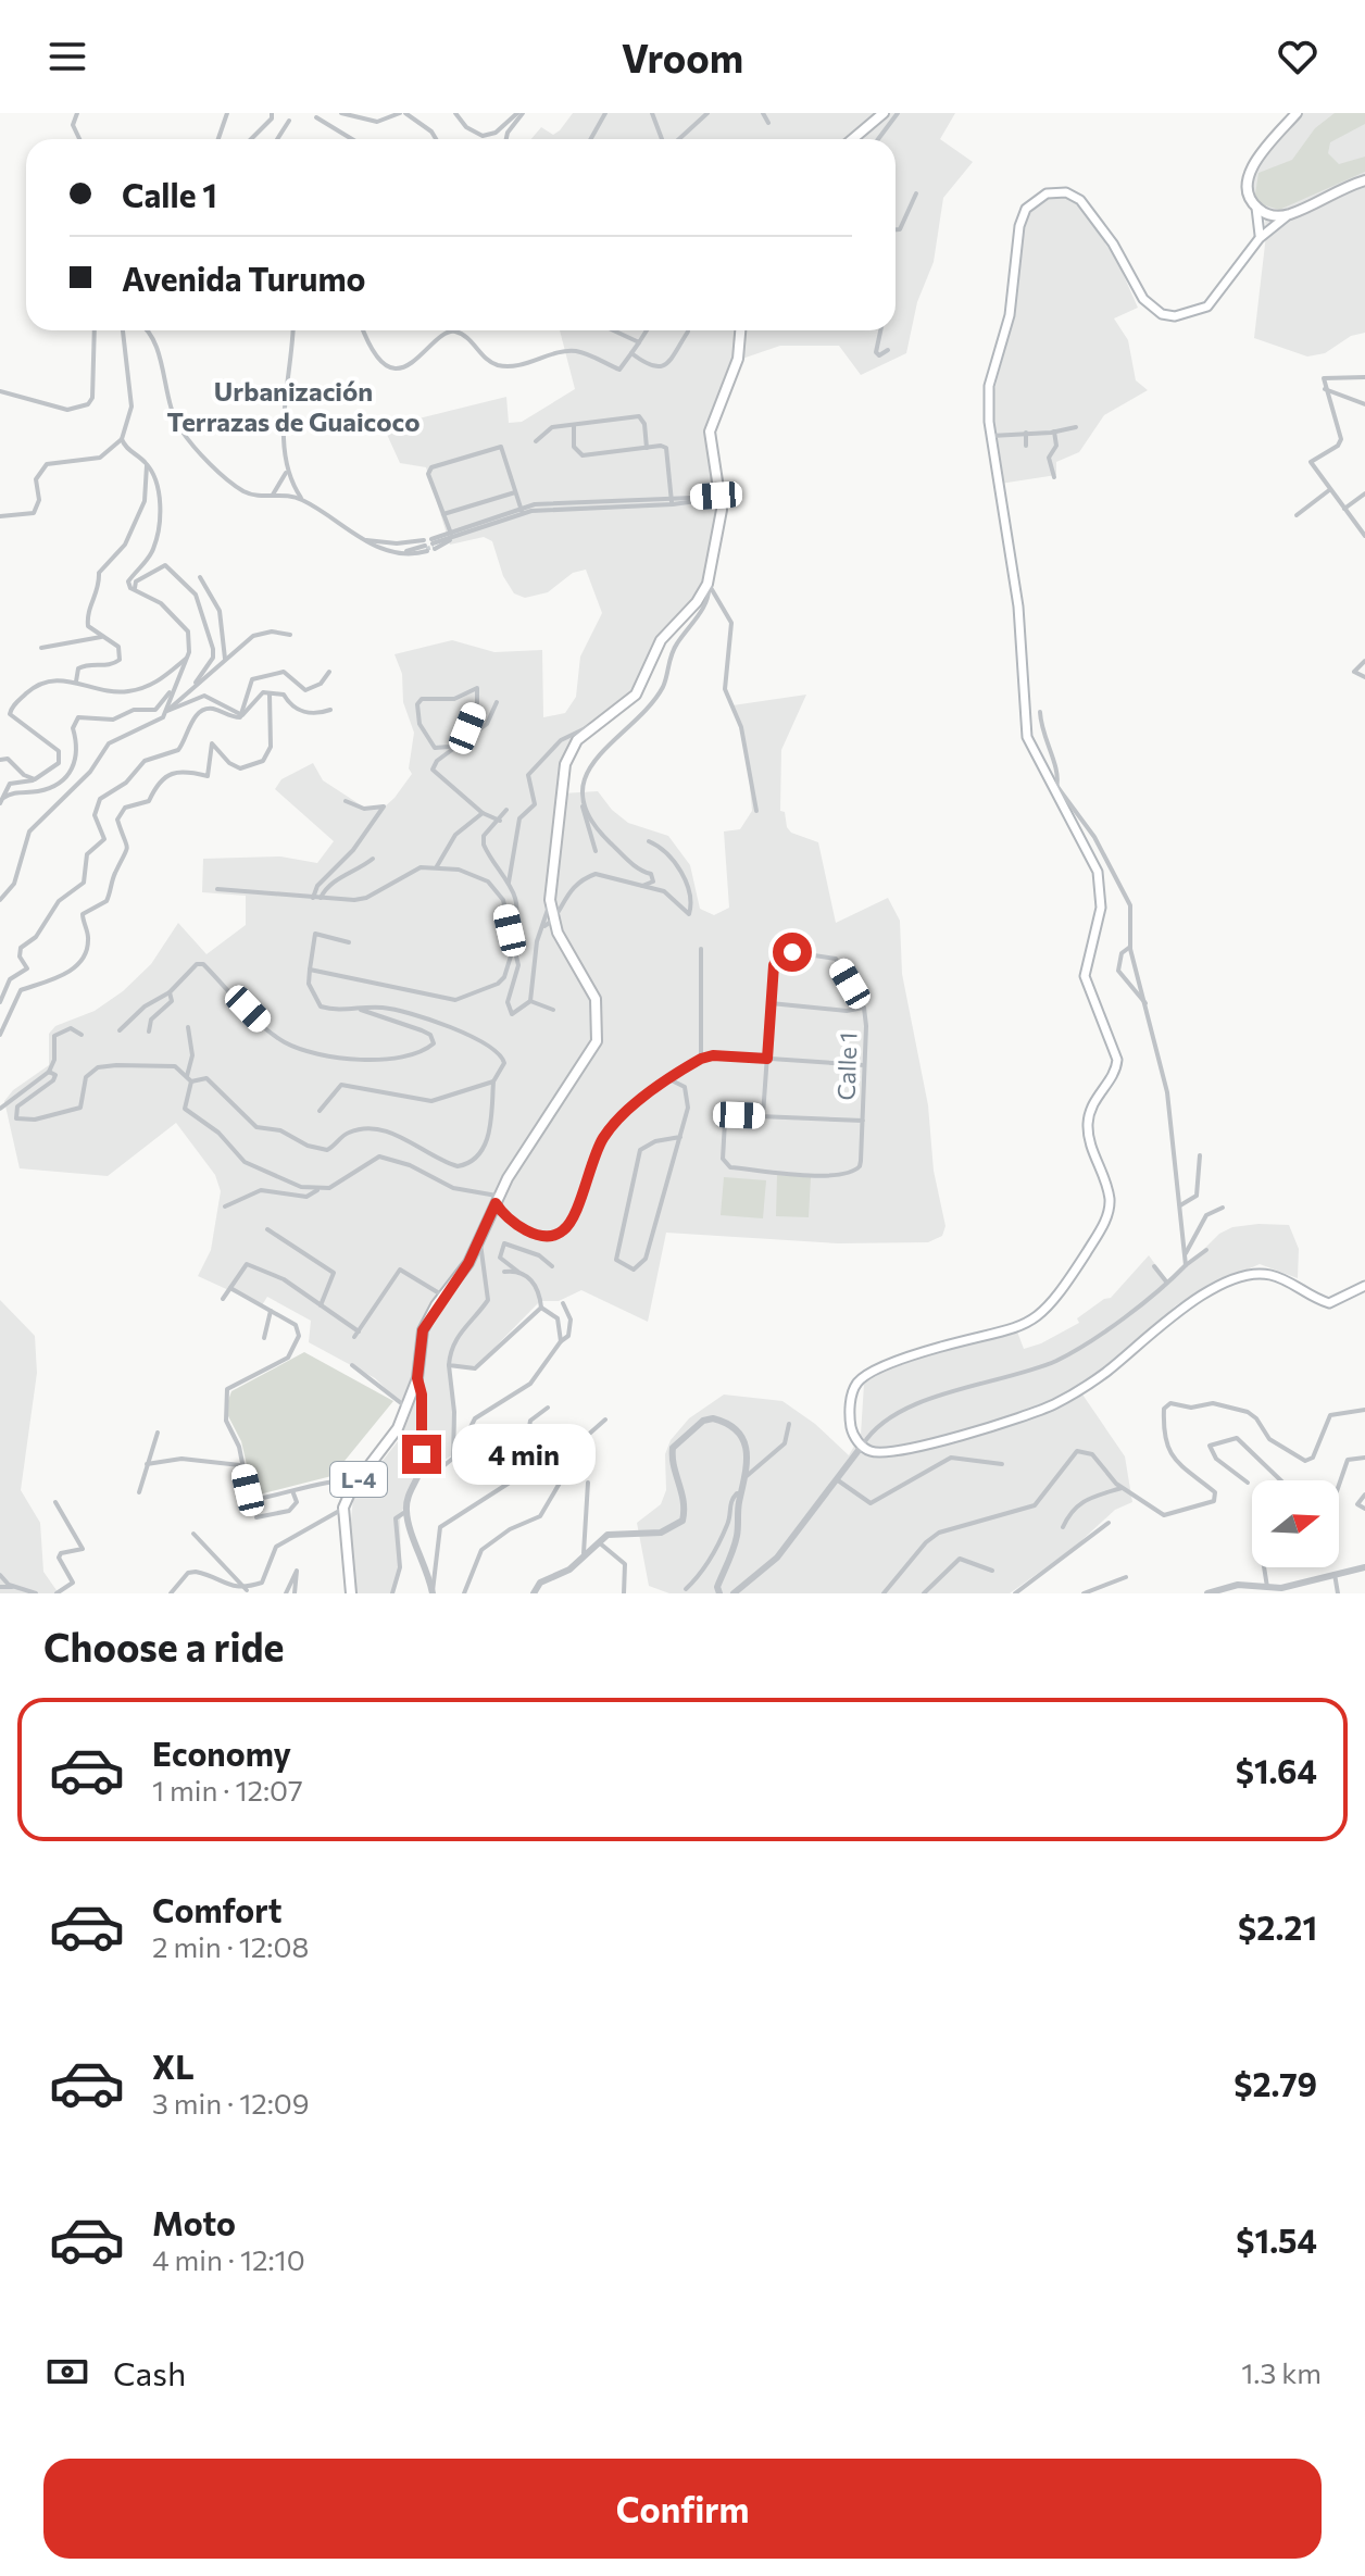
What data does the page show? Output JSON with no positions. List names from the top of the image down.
{
  "streets": {
    "main road": ["L-4"],
    "street": ["Calle 1"]
  },
  "districts": ["Urbanización Terrazas de Guaicoco"],
  "north": "right",
  "page": {
    "header": "Vroom",
    "banner": ["Calle 1", "Avenida Turumo"],
    "bubble": "4 min",
    "heading": "Choose a ride",
    "list": [
      {
        "name": "Economy",
        "note": "1 min · 12:07",
        "value": "$1.64"
      },
      {
        "name": "Comfort",
        "note": "2 min · 12:08",
        "value": "$2.21"
      },
      {
        "name": "XL",
        "note": "3 min · 12:09",
        "value": "$2.79"
      },
      {
        "name": "Moto",
        "note": "4 min · 12:10",
        "value": "$1.54"
      }
    ],
    "pay": ["Cash", "1.3 km"],
    "buttons": "Confirm"
  }
}
